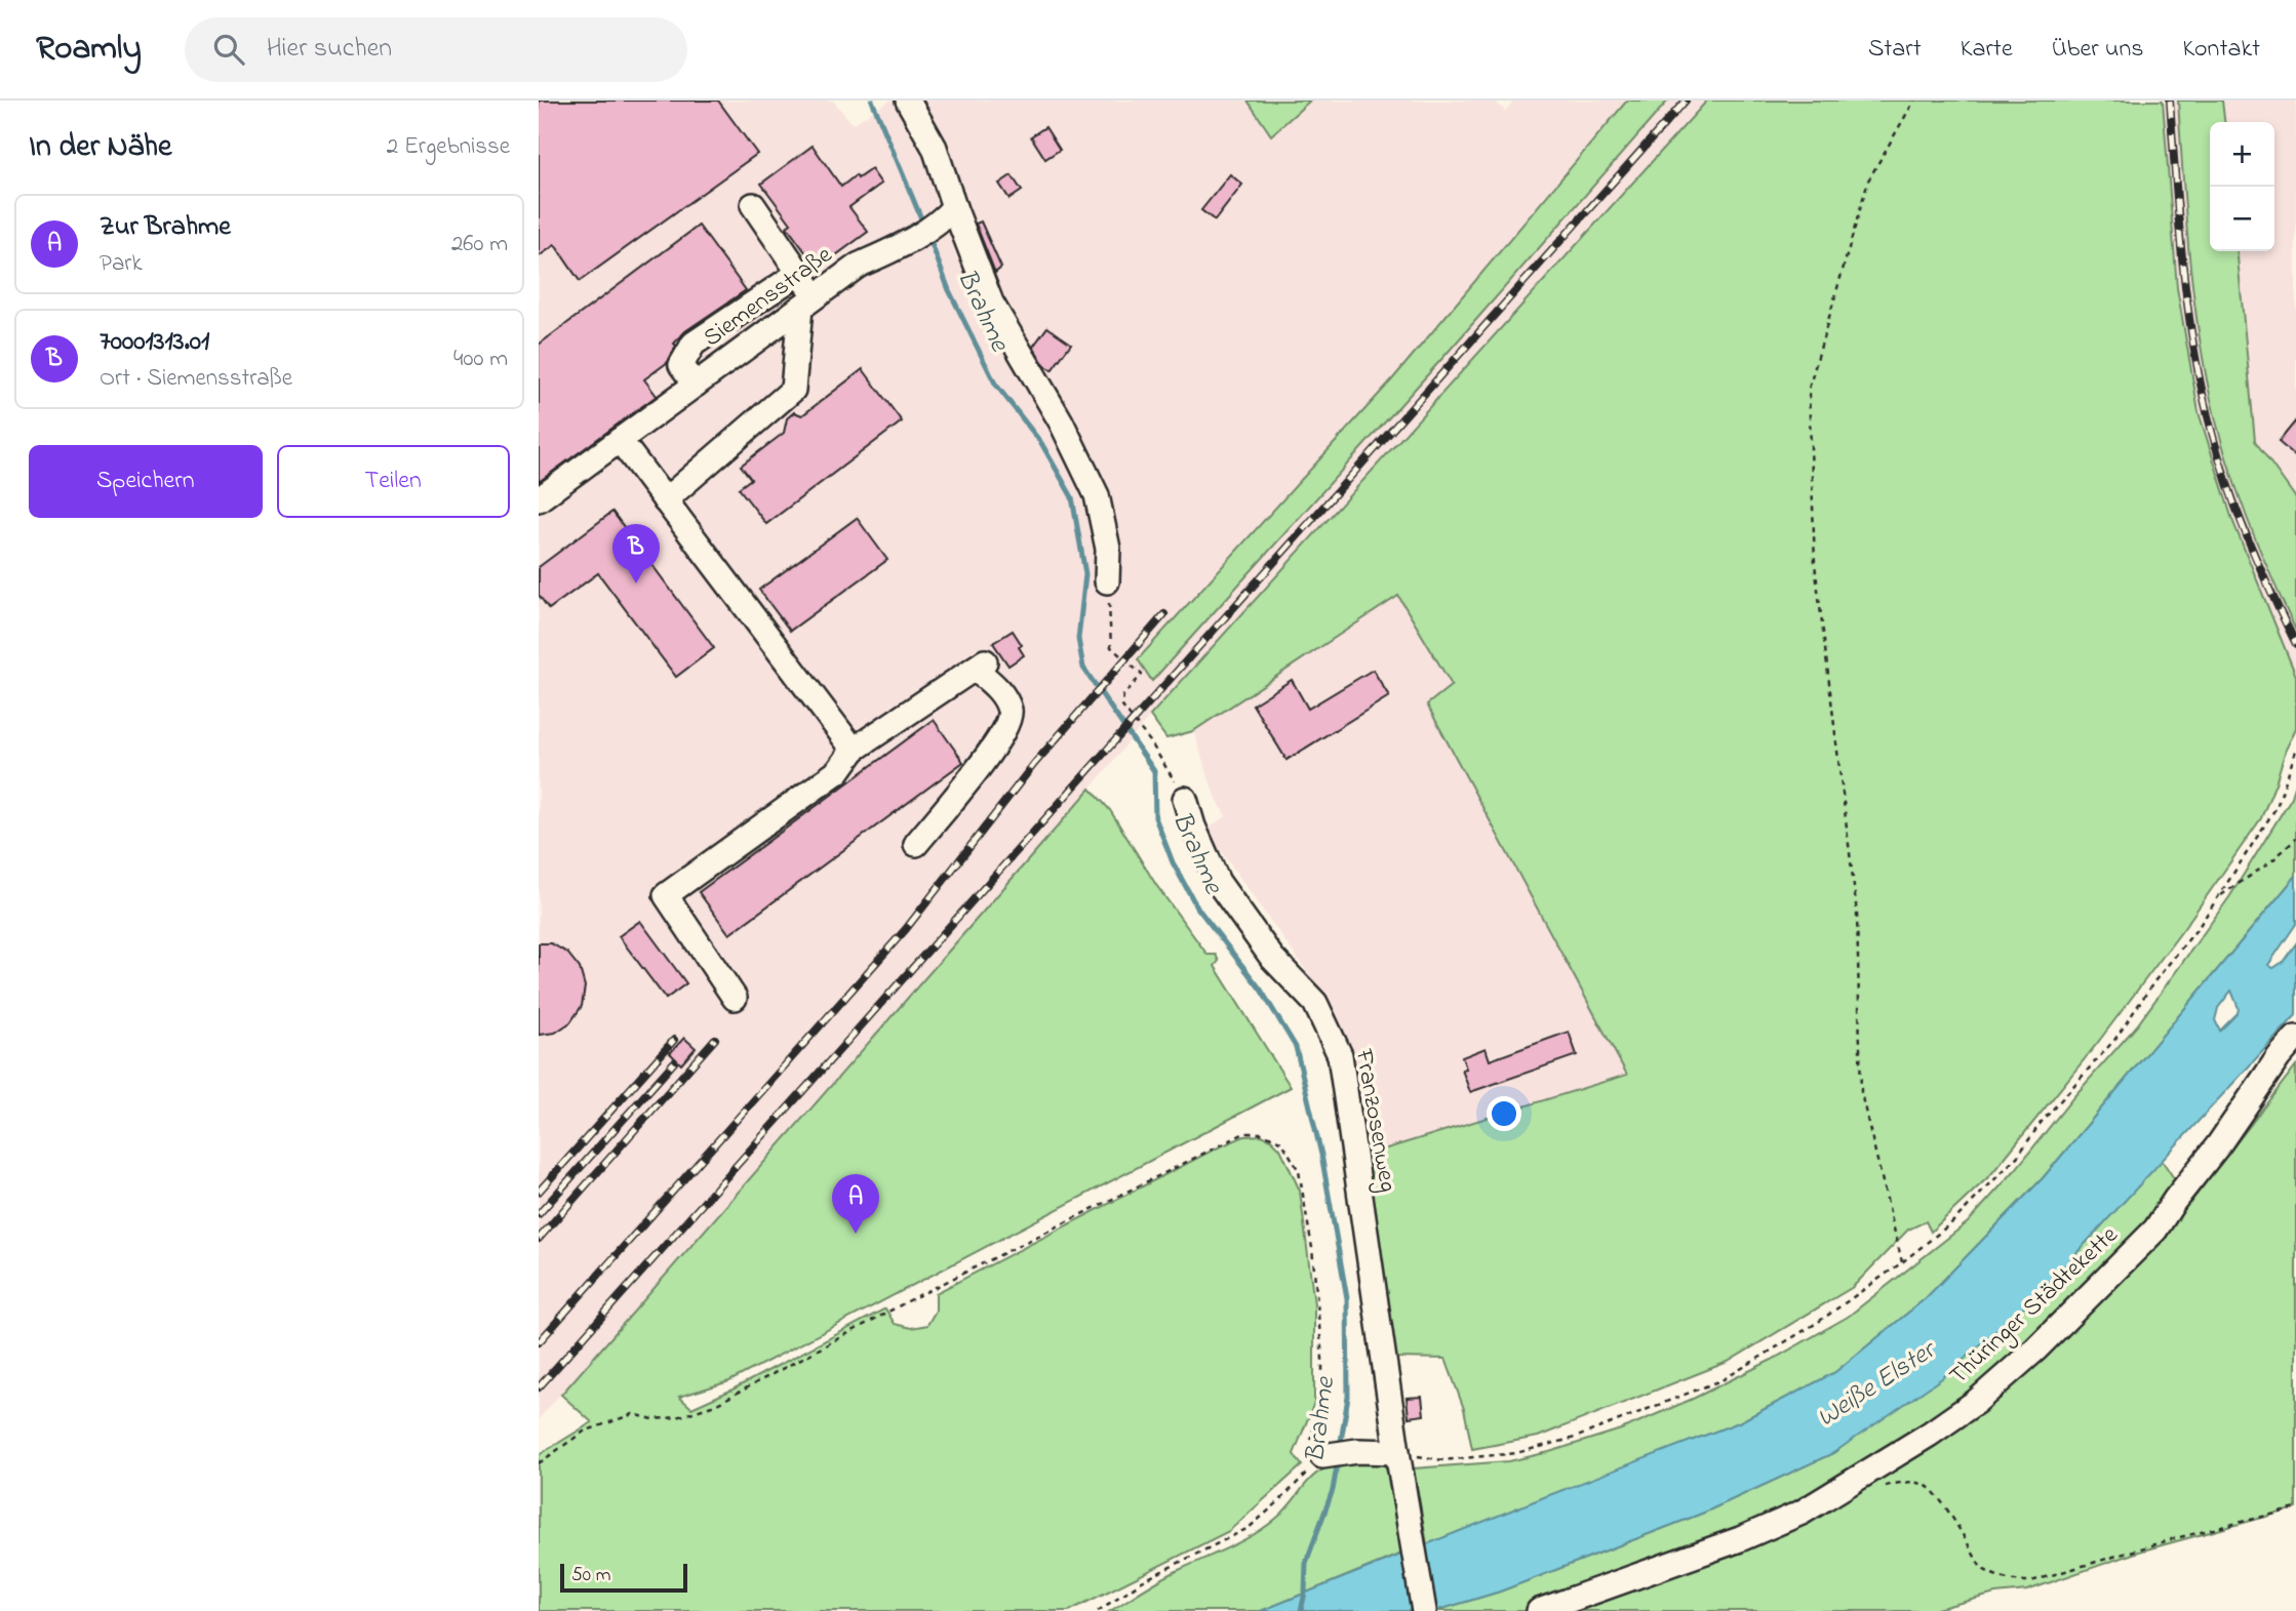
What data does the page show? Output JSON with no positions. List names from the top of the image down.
{
  "streets": {
    "street": ["Siemensstraße", "Franzosenweg", "Thüringer Städtekette"]
  },
  "water": ["Brahme", "Weiße Elster"],
  "scale_bar": "50 m",
  "page": {
    "header": "Roamly",
    "search": "Hier suchen",
    "nav": [
      "Start",
      "Karte",
      "Über uns",
      "Kontakt"
    ],
    "heading": ["In der Nähe", "2 Ergebnisse"],
    "map_buttons": ["+", "−"],
    "list": [
      {
        "mark": "A",
        "name": "Zur Brahme",
        "note": "Park",
        "value": "260 m"
      },
      {
        "mark": "B",
        "name": "70001313.01",
        "note": "Ort · Siemensstraße",
        "value": "400 m"
      }
    ],
    "buttons": ["Speichern", "Teilen"],
    "pins": ["B", "A"],
    "scale": "50 m"
  }
}
